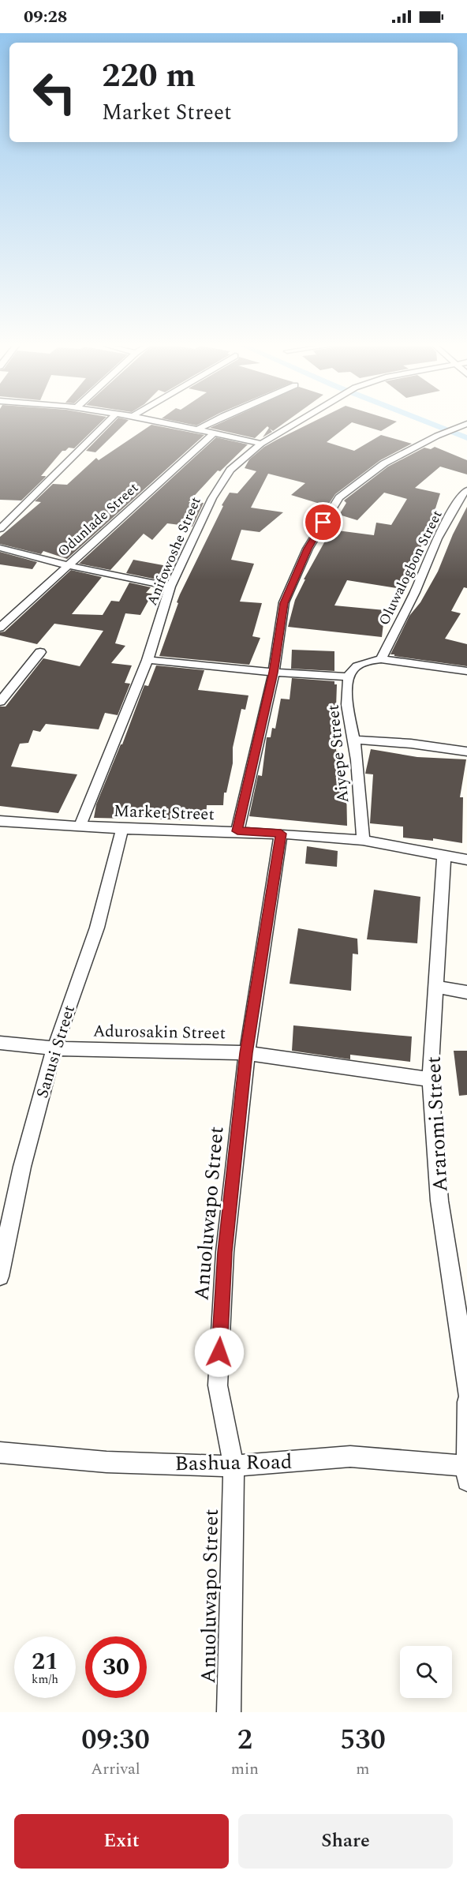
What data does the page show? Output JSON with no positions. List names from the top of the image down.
{
  "streets": {
    "street": [
      "Odunlade Street",
      "Anifowoshe Street",
      "Oluwalogbon Street",
      "Aiyepe Street",
      "Market Street",
      "Adurosakin Street",
      "Sanusi Street",
      "Araromi Street",
      "Anuoluwapo Street",
      "Bashua Road"
    ]
  },
  "crossings": [
    ["Anifowoshe Street", "Market Street"],
    ["Aiyepe Street", "Market Street"],
    ["Market Street", "Sanusi Street"],
    ["Market Street", "Araromi Street"],
    ["Market Street", "Anuoluwapo Street"],
    ["Adurosakin Street", "Sanusi Street"],
    ["Adurosakin Street", "Araromi Street"],
    ["Adurosakin Street", "Anuoluwapo Street"],
    ["Anuoluwapo Street", "Bashua Road"]
  ],
  "page": {
    "status": "09:28",
    "turn": ["220 m", "Market Street"],
    "speed": "21 km/h",
    "limit": "30",
    "eta": [
      "09:30",
      "Arrival",
      "2",
      "min",
      "530",
      "m"
    ],
    "buttons": ["Exit", "Share"]
  }
}
